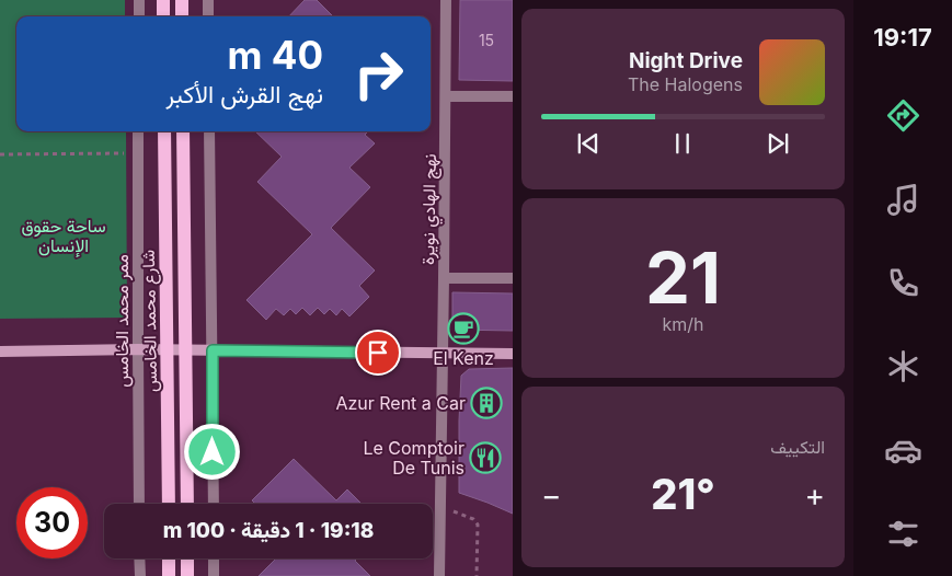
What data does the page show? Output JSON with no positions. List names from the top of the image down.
{
  "streets": {
    "main road": ["شارع محمد الخامس"],
    "street": ["نهج الهادي نويرة", "ممر محمد الخامس"]
  },
  "parks": ["ساحة حقوق الإنسان"],
  "places": {
    "cafe": ["El Kenz"],
    "building": ["Azur Rent a Car"],
    "restaurant": ["Le Comptoir De Tunis"]
  },
  "house_numbers": ["15"],
  "page": {
    "tabs": "19:17",
    "turn": ["40 m", "نهج القرش الأكبر"],
    "song": ["Night Drive", "The Halogens"],
    "tile": [
      ["21", "km/h"],
      "التكييف"
    ],
    "heat": ["−", "21°", "+"],
    "limit": "30",
    "trip": "19:18 · 1 دقيقة · 100 m"
  }
}
